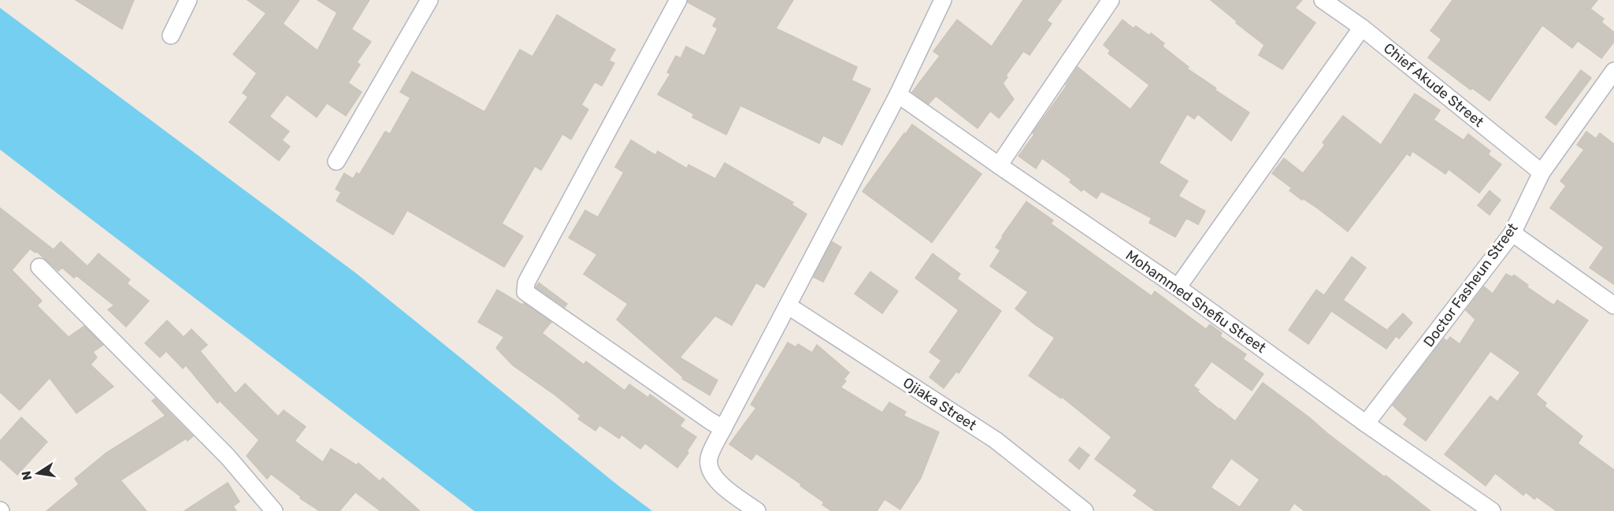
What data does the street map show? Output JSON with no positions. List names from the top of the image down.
{
  "streets": {
    "street": [
      "Chief Akude Street",
      "Doctor Fasheun Street",
      "Mohammed Shefiu Street",
      "Ojiaka Street"
    ]
  },
  "crossings": [
    ["Chief Akude Street", "Doctor Fasheun Street"],
    ["Doctor Fasheun Street", "Mohammed Shefiu Street"]
  ],
  "north": "left"
}
